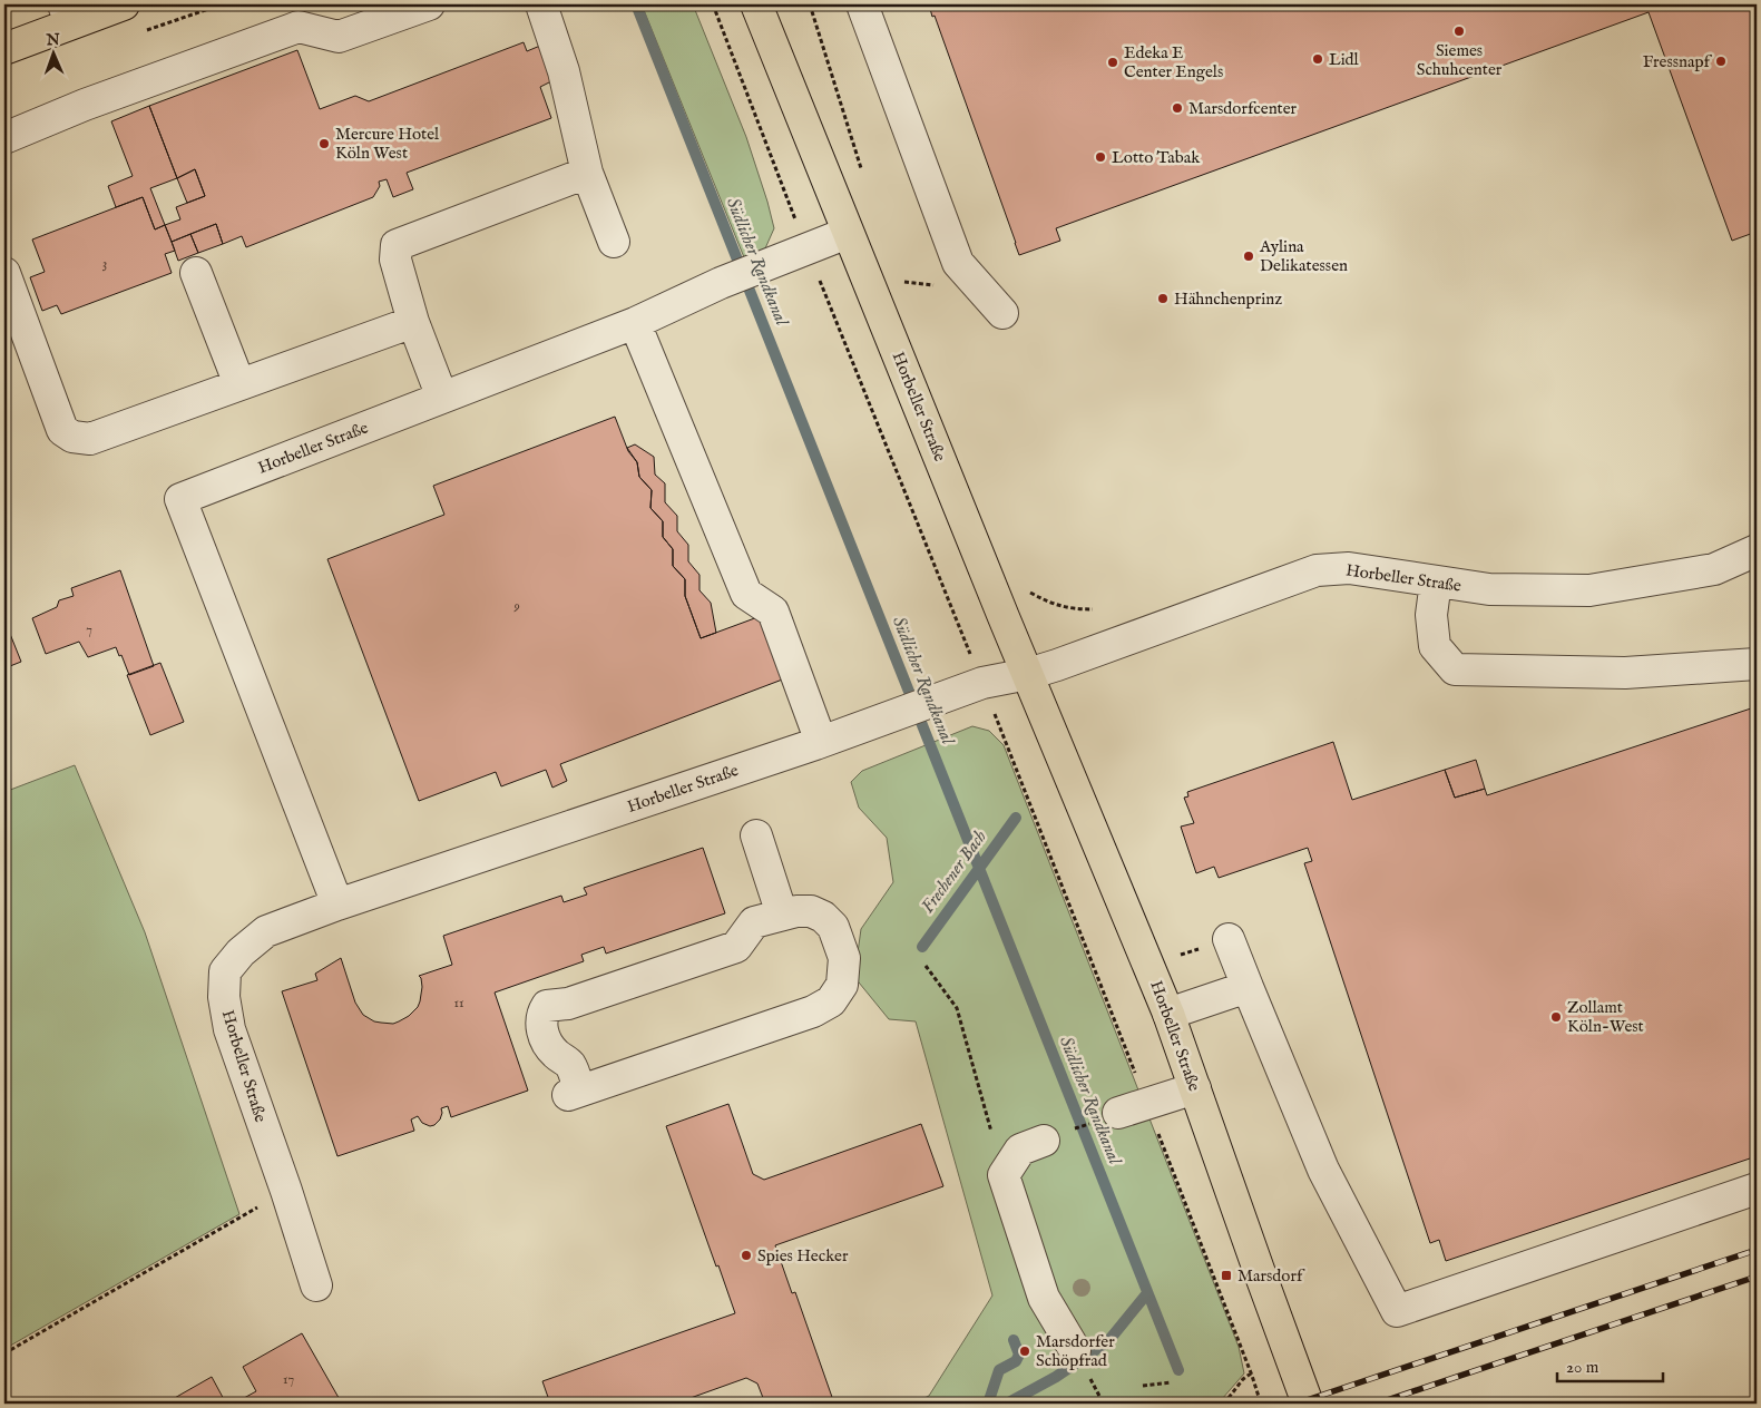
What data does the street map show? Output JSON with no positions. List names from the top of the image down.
{
  "streets": {
    "main road": ["Horbeller Straße"]
  },
  "water": ["Südlicher Randkanal", "Frechener Bach"],
  "places": {
    "other": [
      "Siemes Schuhcenter",
      "Lidl",
      "Fressnapf",
      "Edeka E Center Engels",
      "Marsdorfcenter",
      "Mercure Hotel Köln West",
      "Lotto Tabak",
      "Aylina Delikatessen",
      "Hähnchenprinz",
      "Zollamt Köln-West",
      "Spies Hecker",
      "Marsdorfer Schöpfrad"
    ],
    "transit": ["Marsdorf"]
  },
  "house_numbers": [
    "3",
    "9",
    "7",
    "11",
    "17"
  ],
  "scale_bar": "20 m",
  "north": "top"
}
